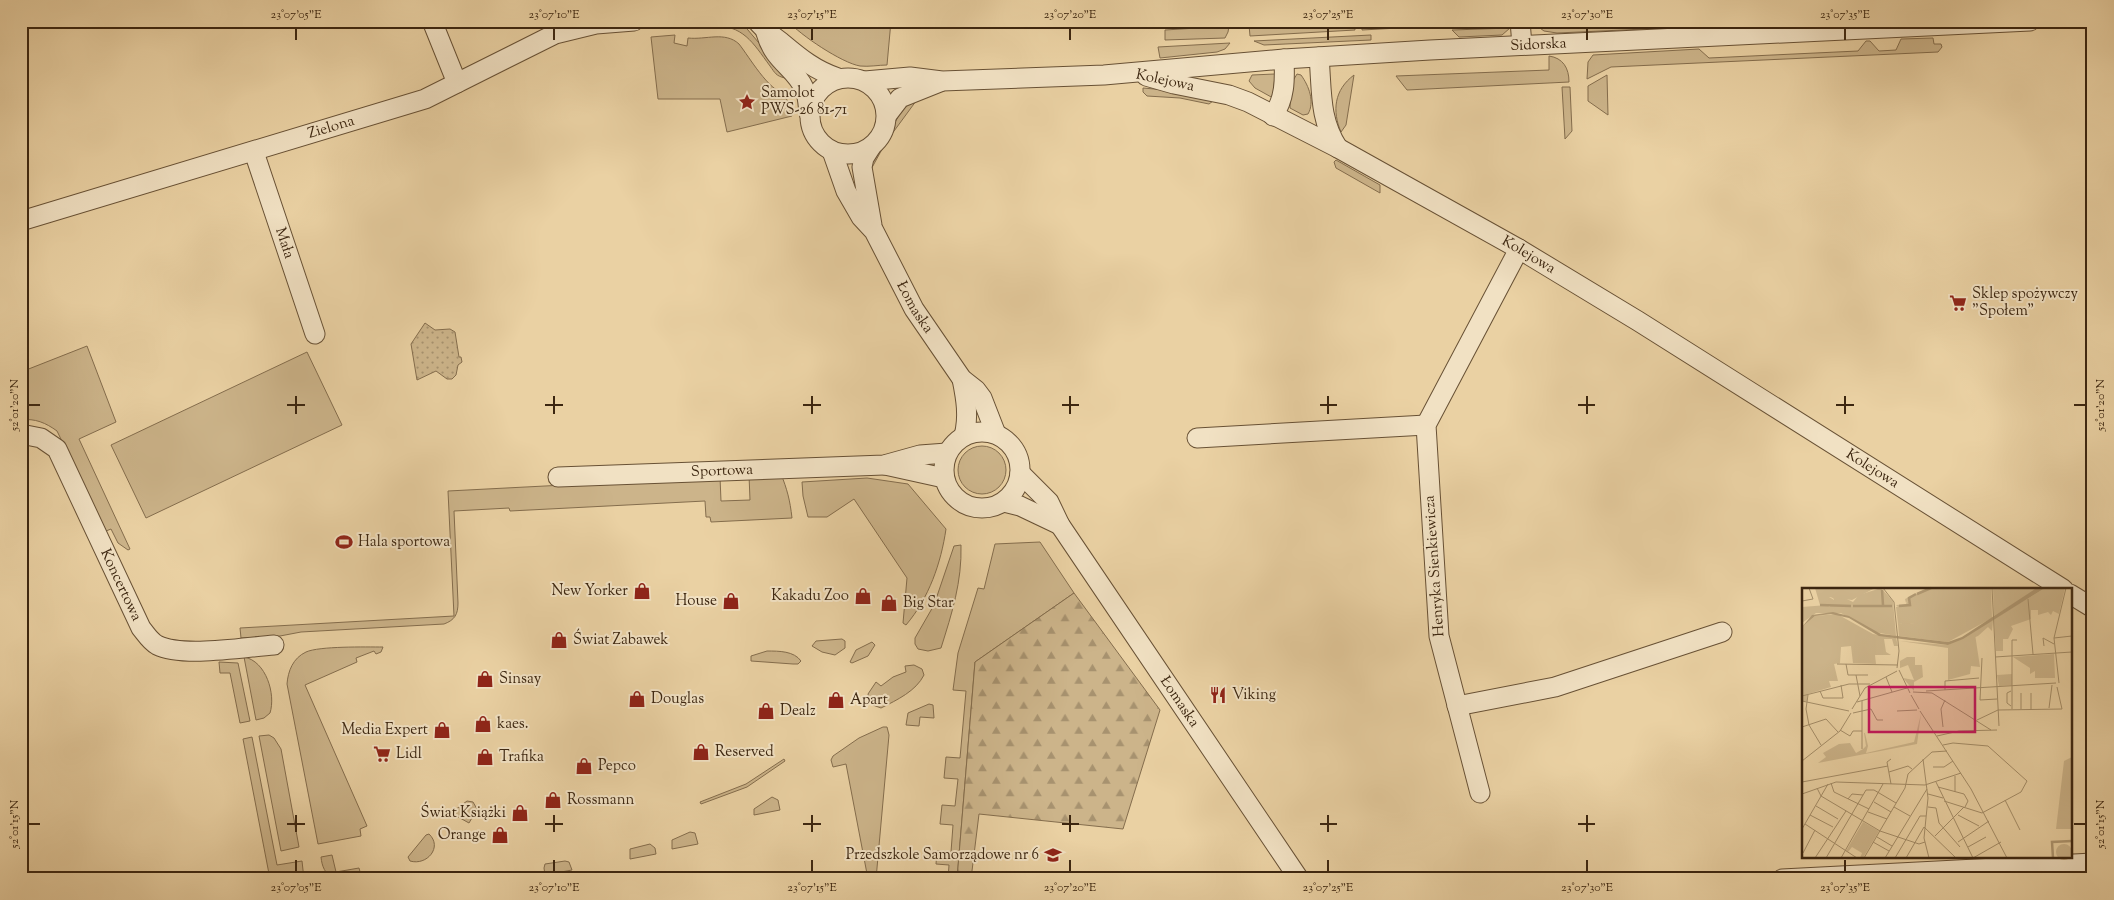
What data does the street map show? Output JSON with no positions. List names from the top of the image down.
{
  "streets": {
    "street": [
      "Sidorska",
      "Kolejowa",
      "Zielona",
      "Mała",
      "Łomaska",
      "Sportowa",
      "Henryka Sienkiewicza",
      "Koncertowa"
    ]
  },
  "crossings": [
    ["Sidorska", "Kolejowa"],
    ["Kolejowa", "Łomaska"],
    ["Zielona", "Mała"],
    ["Łomaska", "Sportowa"]
  ],
  "places": {
    "place": ["Samolot PWS-26 81-71"],
    "supermarket": ["Sklep spożywczy \"Społem\"", "Lidl"],
    "sports": ["Hala sportowa"],
    "shop": [
      "New Yorker",
      "Kakadu Zoo",
      "House",
      "Big Star",
      "Świat Zabawek",
      "Sinsay",
      "Douglas",
      "Apart",
      "Dealz",
      "kaes.",
      "Media Expert",
      "Reserved",
      "Trafika",
      "Pepco",
      "Rossmann",
      "Świat Książki",
      "Orange"
    ],
    "restaurant": ["Viking"],
    "school or university": ["Przedszkole Samorządowe nr 6"]
  },
  "coordinates": [
    "23°07'05\"E",
    "23°07'10\"E",
    "23°07'15\"E",
    "23°07'20\"E",
    "23°07'25\"E",
    "23°07'30\"E",
    "23°07'35\"E",
    "52°01'20\"N",
    "52°01'15\"N"
  ]
}
